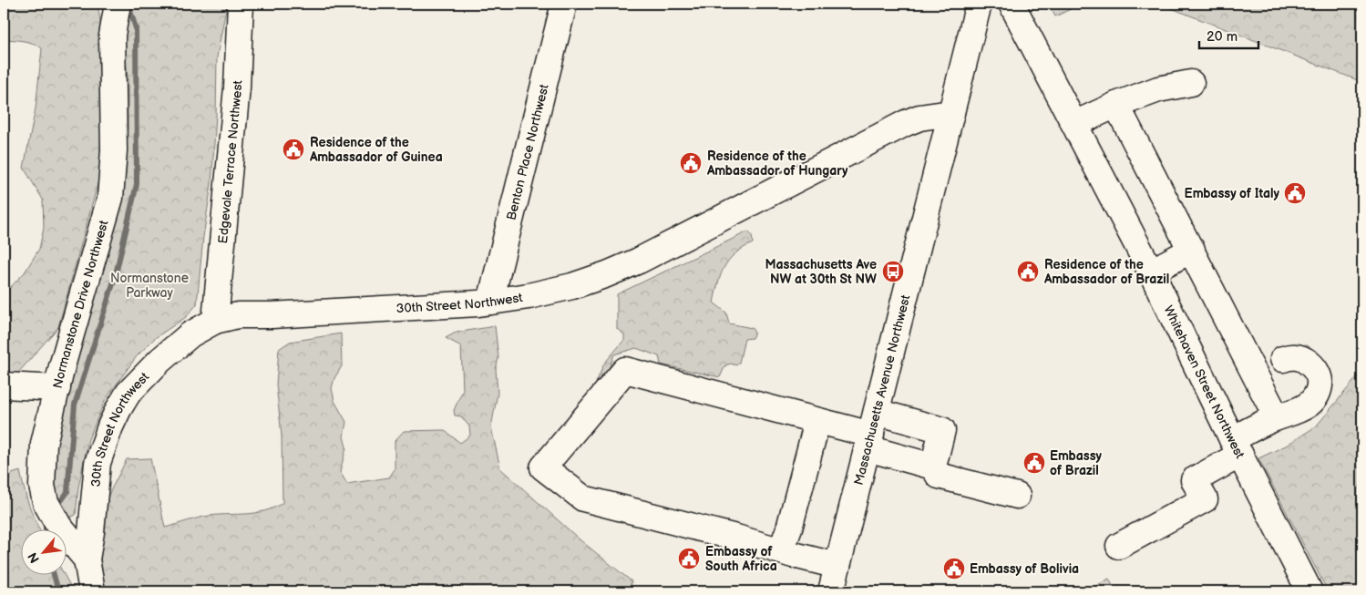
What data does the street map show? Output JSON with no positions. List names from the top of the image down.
{
  "streets": {
    "street": [
      "Benton Place Northwest",
      "Edgevale Terrace Northwest",
      "30th Street Northwest",
      "Normanstone Drive Northwest",
      "Whitehaven Street Northwest",
      "Massachusetts Avenue Northwest"
    ]
  },
  "crossings": [
    ["Benton Place Northwest", "30th Street Northwest"],
    ["Edgevale Terrace Northwest", "30th Street Northwest"],
    ["30th Street Northwest", "Normanstone Drive Northwest"],
    ["30th Street Northwest", "Massachusetts Avenue Northwest"]
  ],
  "parks": ["Normanstone Parkway"],
  "places": {
    "public building": [
      "Residence of the Ambassador of Guinea",
      "Residence of the Ambassador of Hungary",
      "Embassy of Italy",
      "Residence of the Ambassador of Brazil",
      "Embassy of Brazil",
      "Embassy of South Africa",
      "Embassy of Bolivia"
    ],
    "bus stop": ["Massachusetts Ave NW at 30th St NW"]
  },
  "scale_bar": "20 m",
  "north": "bottom left"
}
